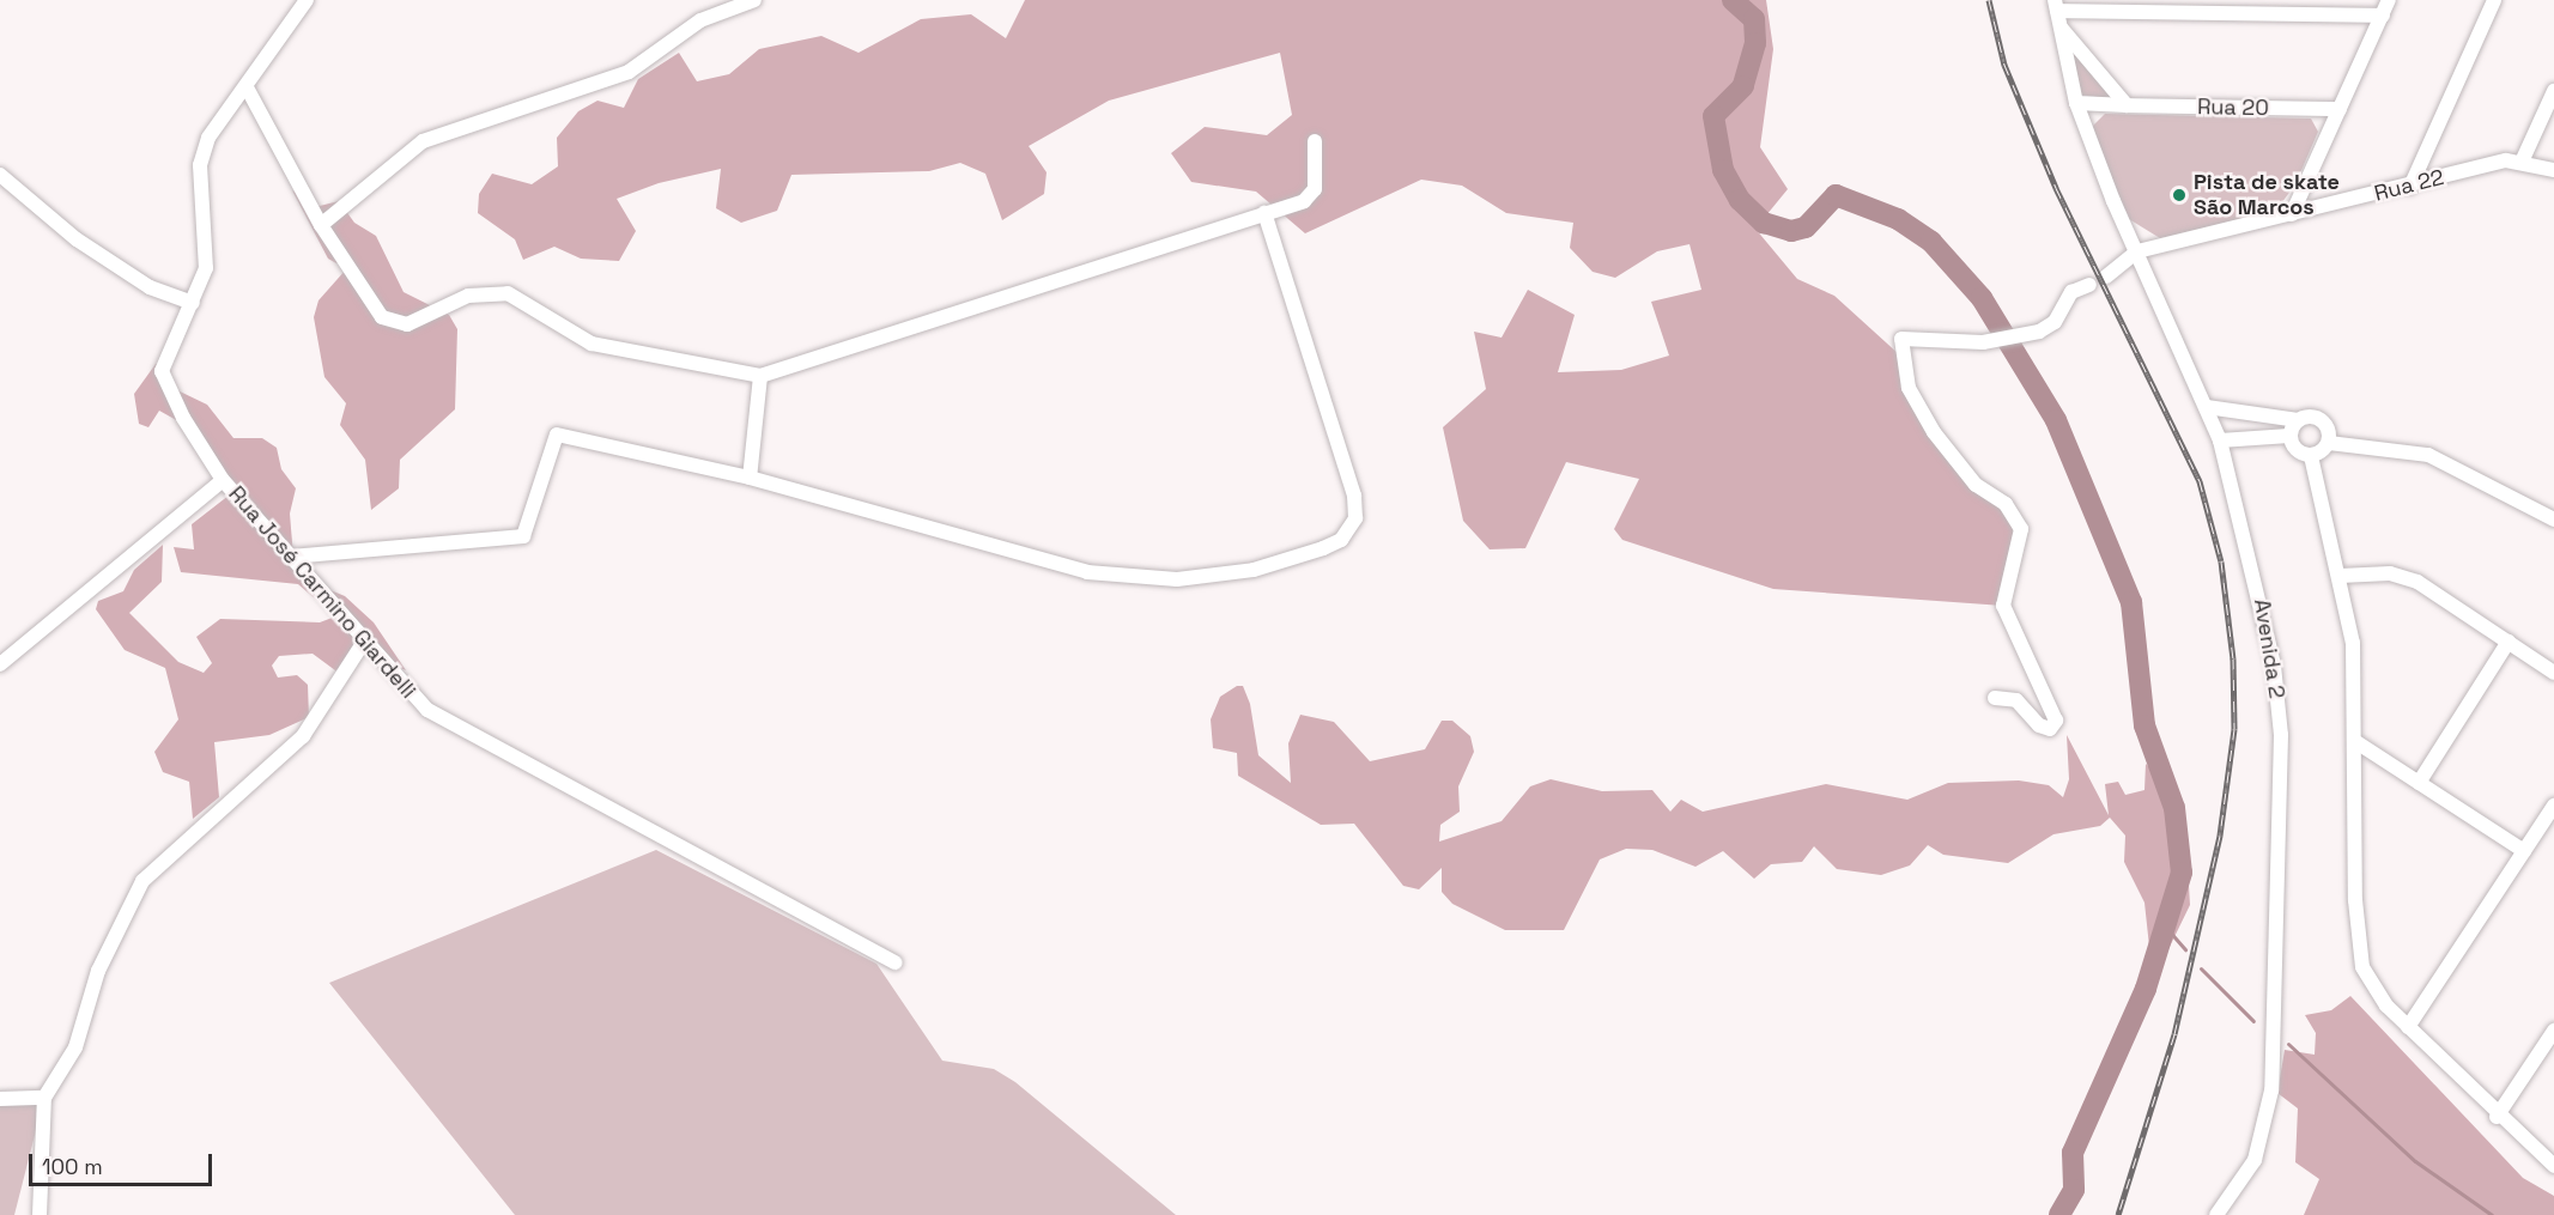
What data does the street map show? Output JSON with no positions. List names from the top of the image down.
{
  "streets": {
    "street": [
      "Rua 20",
      "Rua 22",
      "Rua José Carmino Giardelli",
      "Avenida 2"
    ]
  },
  "crossings": [
    ["Rua 20", "Avenida 2"],
    ["Rua 22", "Avenida 2"]
  ],
  "places": ["Pista de skate São Marcos"],
  "scale_bar": "100 m"
}
